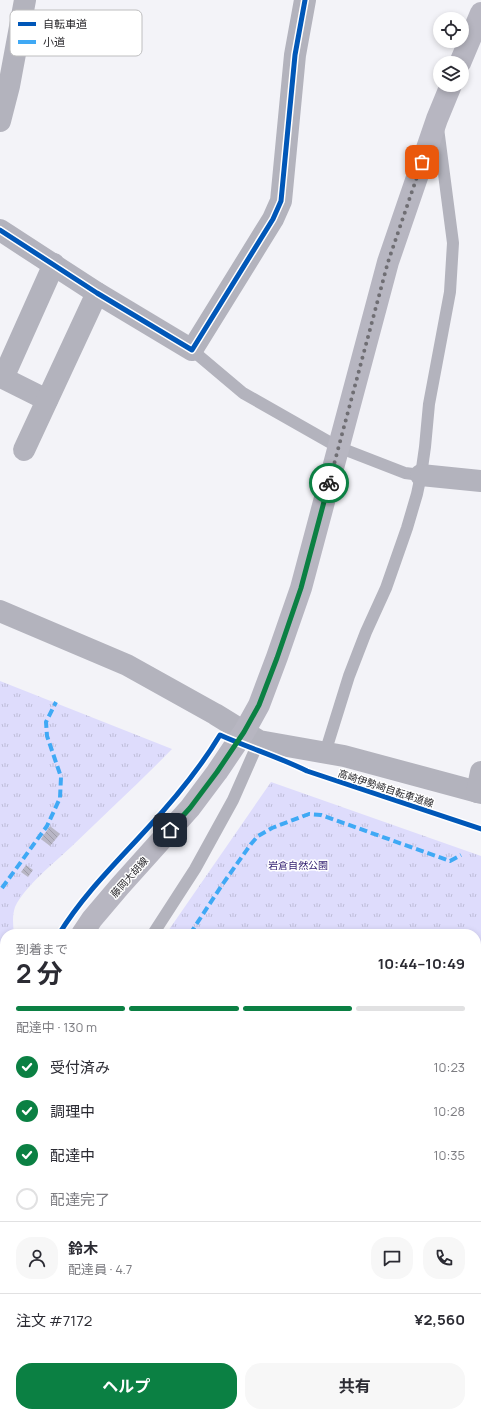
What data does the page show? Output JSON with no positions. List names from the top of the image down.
{
  "streets": {
    "main road": ["藤岡大胡線"],
    "cycle path": ["高崎伊勢崎自転車道線"]
  },
  "parks": ["岩倉自然公園"],
  "legend": ["自転車道", "小道"],
  "page": {
    "heading": ["2 分", "到着まで", "10:44–10:49"],
    "panel": [
      "鈴木",
      "配達員 · 4.7",
      "注文 #7172",
      "¥2,560"
    ],
    "bar": "配達中 · 130 m",
    "list": [
      ["受付済み", "10:23"],
      ["調理中", "10:28"],
      ["配達中", "10:35"],
      "配達完了"
    ],
    "buttons": ["ヘルプ", "共有"]
  }
}
